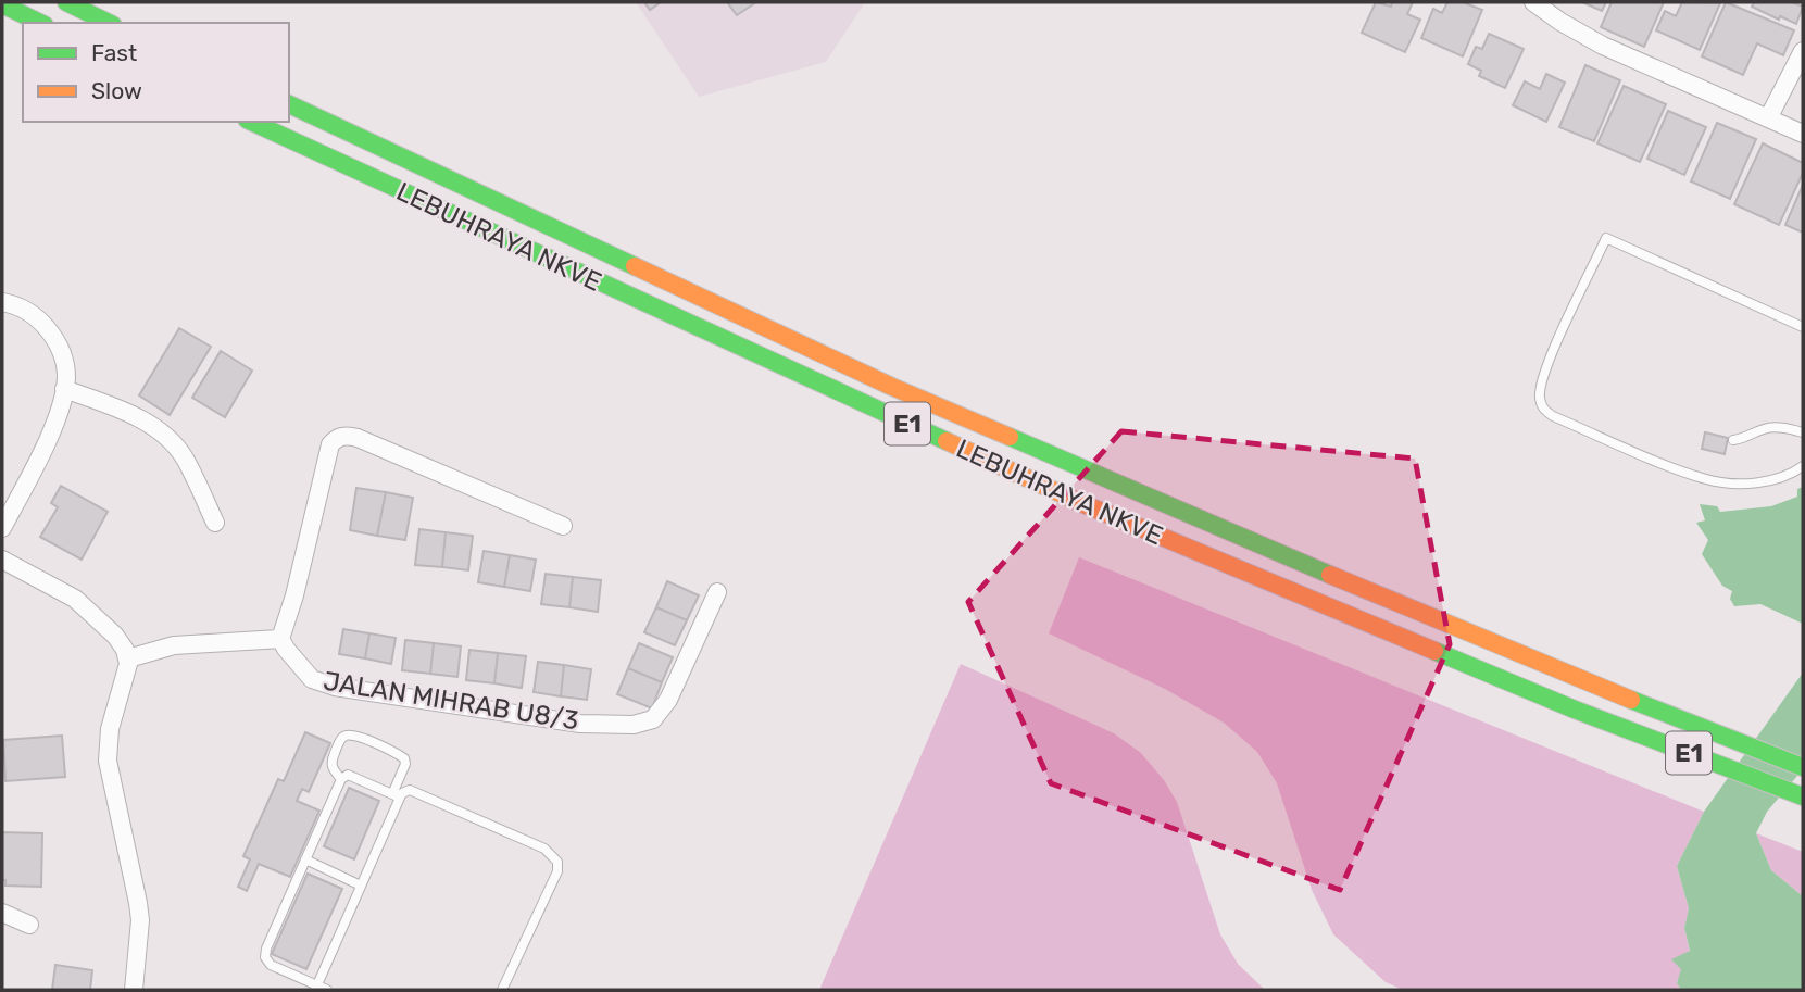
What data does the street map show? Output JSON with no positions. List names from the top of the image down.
{
  "streets": {
    "highway": ["LEBUHRAYA NKVE", "E1"],
    "street": ["JALAN MIHRAB U8/3"]
  },
  "legend": ["Fast", "Slow"]
}
